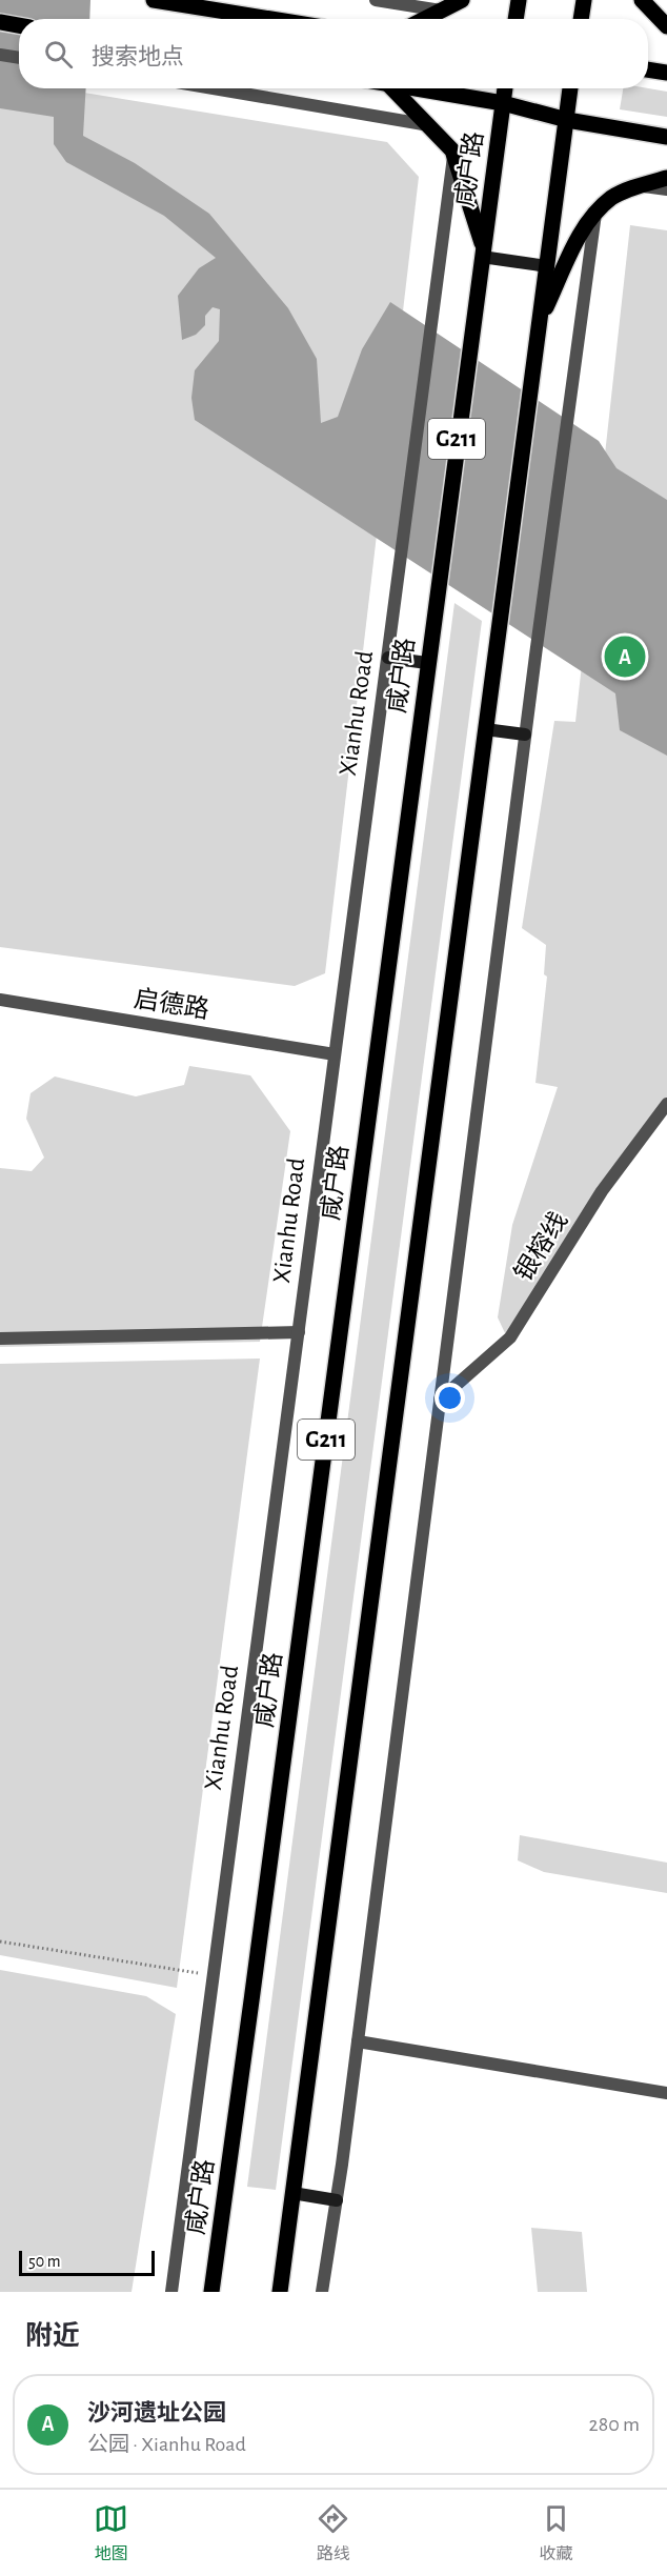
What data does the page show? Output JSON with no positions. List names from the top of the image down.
{
  "streets": {
    "main road": ["咸户路", "G211"],
    "street": ["Xianhu Road", "启德路", "银榕线"]
  },
  "crossings": [
    ["Xianhu Road", "启德路"]
  ],
  "scale_bar": "50 m",
  "page": {
    "search": "搜索地点",
    "pins": "A",
    "scale": "50 m",
    "heading": "附近",
    "list": [
      {
        "mark": "A",
        "name": "沙河遗址公园",
        "note": "公园 · Xianhu Road",
        "value": "280 m"
      }
    ],
    "nav": ["地图", "路线", "收藏"]
  }
}
